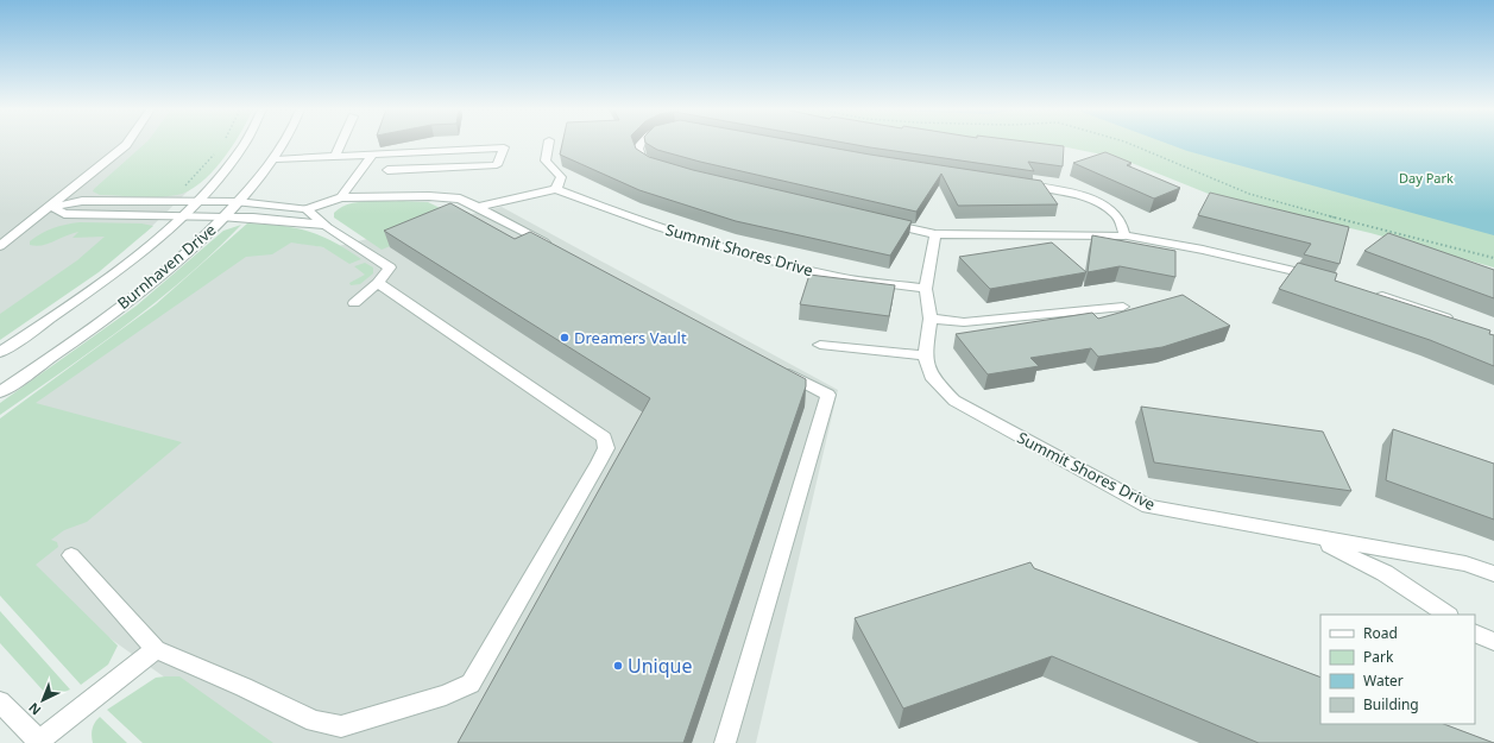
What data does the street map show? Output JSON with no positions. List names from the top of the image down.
{
  "streets": {
    "street": ["Summit Shores Drive", "Burnhaven Drive"]
  },
  "parks": ["Day Park"],
  "places": ["Dreamers Vault", "Unique"],
  "legend": [
    "Road",
    "Park",
    "Water",
    "Building"
  ],
  "north": "bottom left"
}
